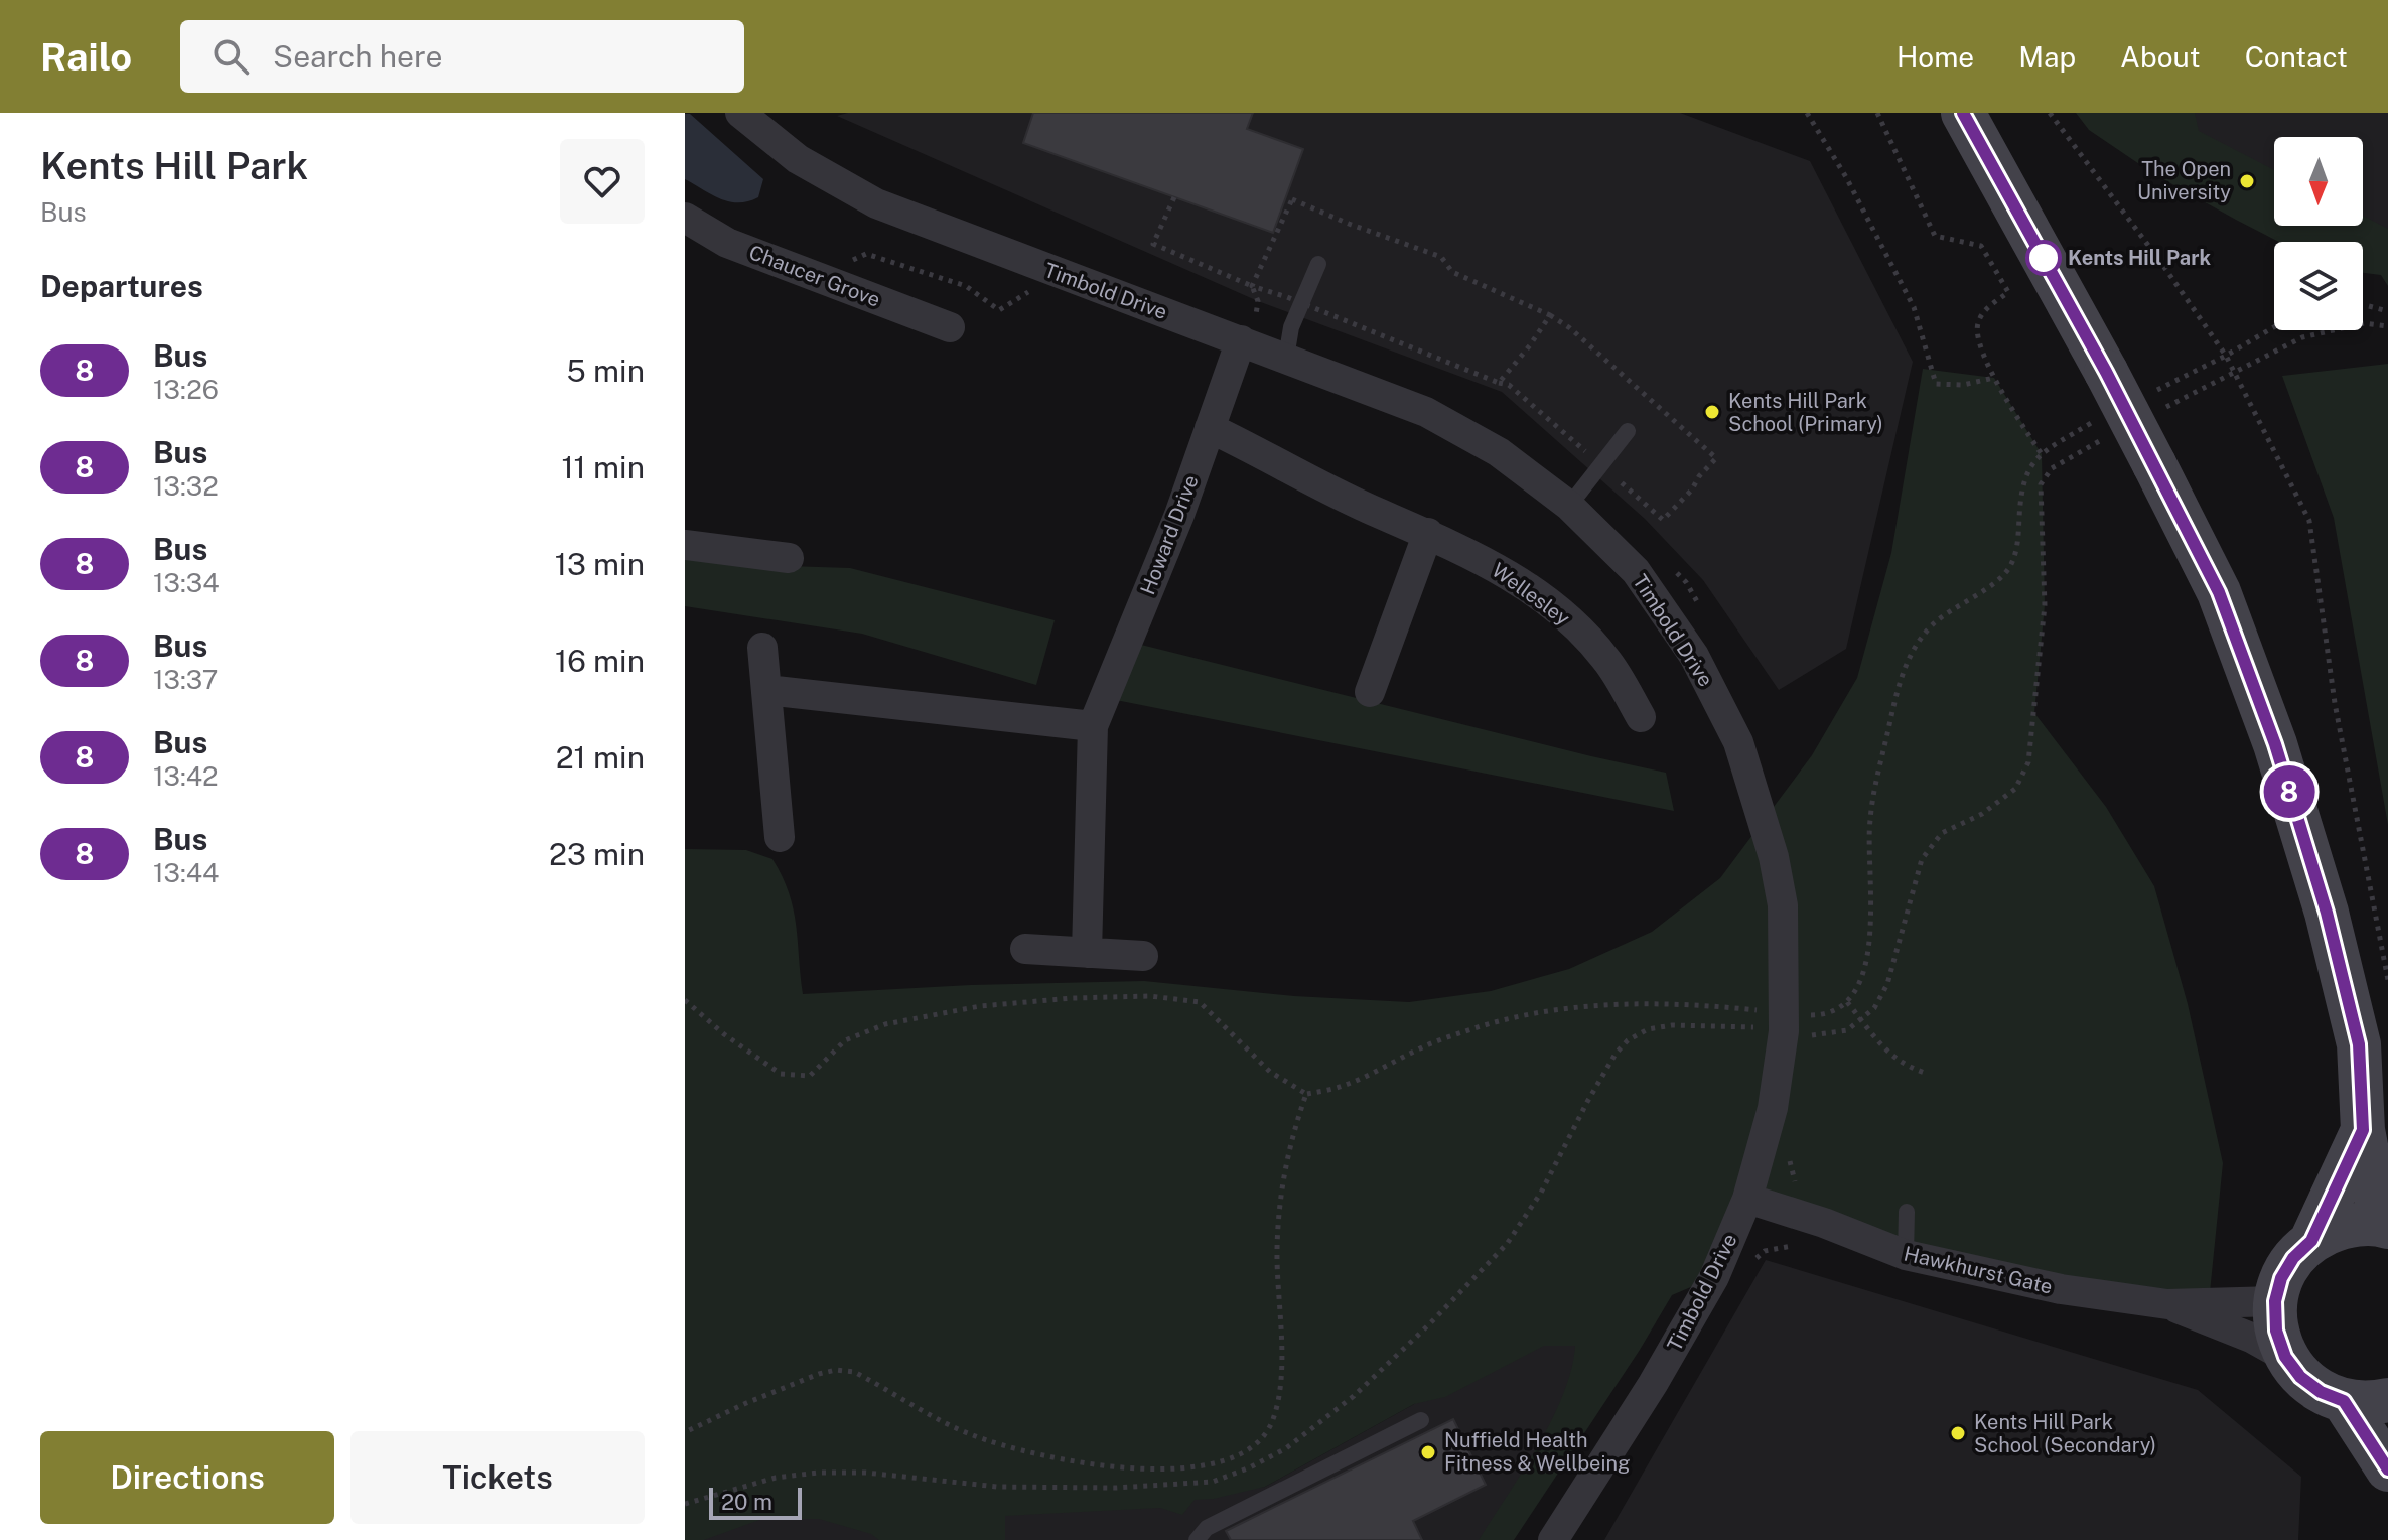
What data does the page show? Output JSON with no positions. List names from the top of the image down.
{
  "streets": {
    "street": [
      "Chaucer Grove",
      "Timbold Drive",
      "Howard Drive",
      "Wellesley",
      "Hawkhurst Gate"
    ]
  },
  "crossings": [
    ["Timbold Drive", "Howard Drive"],
    ["Timbold Drive", "Hawkhurst Gate"],
    ["Howard Drive", "Wellesley"]
  ],
  "places": [
    "The Open University",
    "Kents Hill Park",
    "Kents Hill Park School (Primary)",
    "Kents Hill Park School (Secondary)",
    "Nuffield Health Fitness & Wellbeing"
  ],
  "lines": ["bus line 8"],
  "scale_bar": "20 m",
  "north": "bottom",
  "page": {
    "header": "Railo",
    "search": "Search here",
    "nav": [
      "Home",
      "Map",
      "About",
      "Contact"
    ],
    "heading": [
      ["Kents Hill Park", "Bus"],
      "Departures"
    ],
    "on_map": "8",
    "list": [
      {
        "mark": "8",
        "name": "Bus",
        "note": "13:26",
        "value": "5 min"
      },
      {
        "mark": "8",
        "name": "Bus",
        "note": "13:32",
        "value": "11 min"
      },
      {
        "mark": "8",
        "name": "Bus",
        "note": "13:34",
        "value": "13 min"
      },
      {
        "mark": "8",
        "name": "Bus",
        "note": "13:37",
        "value": "16 min"
      },
      {
        "mark": "8",
        "name": "Bus",
        "note": "13:42",
        "value": "21 min"
      },
      {
        "mark": "8",
        "name": "Bus",
        "note": "13:44",
        "value": "23 min"
      }
    ],
    "buttons": ["Directions", "Tickets"],
    "scale": "20 m"
  }
}
